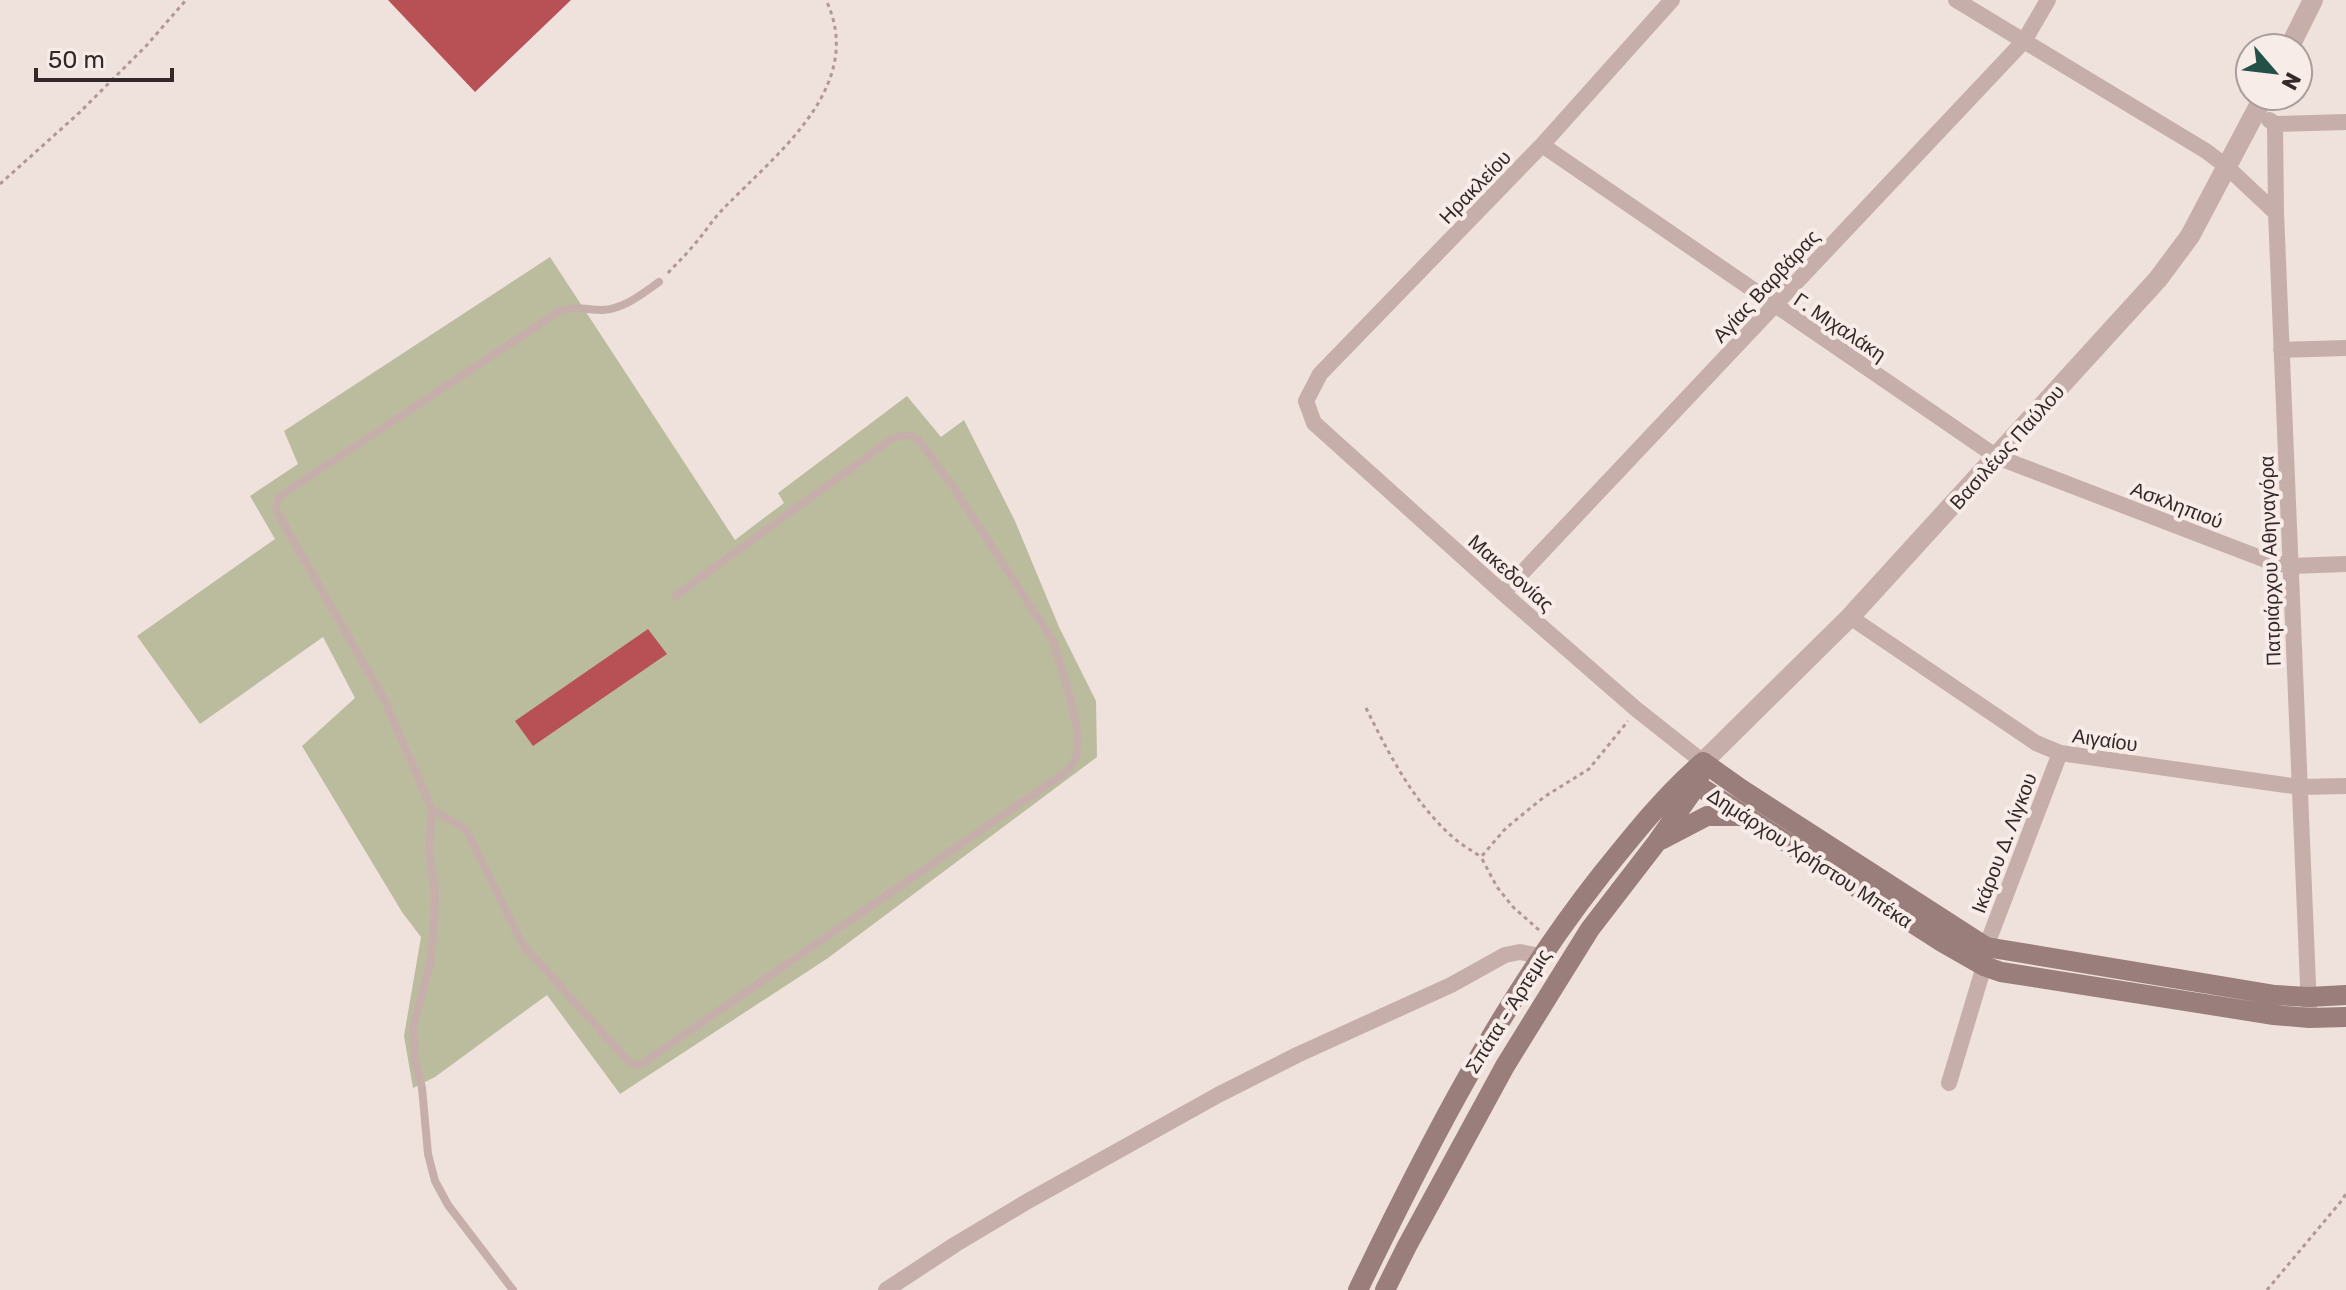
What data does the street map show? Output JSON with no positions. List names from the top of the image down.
{
  "streets": {
    "main road": ["Δημάρχου Χρήστου Μπέκα", "Σπάτα - Άρτεμις"],
    "street": [
      "Ηρακλείου",
      "Αγίας Βαρβάρας",
      "Γ. Μιχαλάκη",
      "Βασιλέως Παύλου",
      "Ασκληπιού",
      "Πατριάρχου Αθηναγόρα",
      "Μακεδονίας",
      "Αιγαίου",
      "Ικάρου Δ. Λίγκου"
    ]
  },
  "crossings": [
    ["Ηρακλείου", "Γ. Μιχαλάκη"],
    ["Ηρακλείου", "Μακεδονίας"],
    ["Αγίας Βαρβάρας", "Γ. Μιχαλάκη"],
    ["Αγίας Βαρβάρας", "Μακεδονίας"],
    ["Γ. Μιχαλάκη", "Βασιλέως Παύλου"],
    ["Γ. Μιχαλάκη", "Ασκληπιού"],
    ["Βασιλέως Παύλου", "Ασκληπιού"],
    ["Βασιλέως Παύλου", "Μακεδονίας"],
    ["Βασιλέως Παύλου", "Αιγαίου"],
    ["Βασιλέως Παύλου", "Δημάρχου Χρήστου Μπέκα"],
    ["Βασιλέως Παύλου", "Σπάτα - Άρτεμις"],
    ["Ασκληπιού", "Πατριάρχου Αθηναγόρα"],
    ["Πατριάρχου Αθηναγόρα", "Αιγαίου"],
    ["Πατριάρχου Αθηναγόρα", "Δημάρχου Χρήστου Μπέκα"],
    ["Μακεδονίας", "Δημάρχου Χρήστου Μπέκα"],
    ["Μακεδονίας", "Σπάτα - Άρτεμις"],
    ["Αιγαίου", "Ικάρου Δ. Λίγκου"],
    ["Ικάρου Δ. Λίγκου", "Δημάρχου Χρήστου Μπέκα"],
    ["Δημάρχου Χρήστου Μπέκα", "Σπάτα - Άρτεμις"]
  ],
  "scale_bar": "50 m",
  "north": "bottom right"
}
